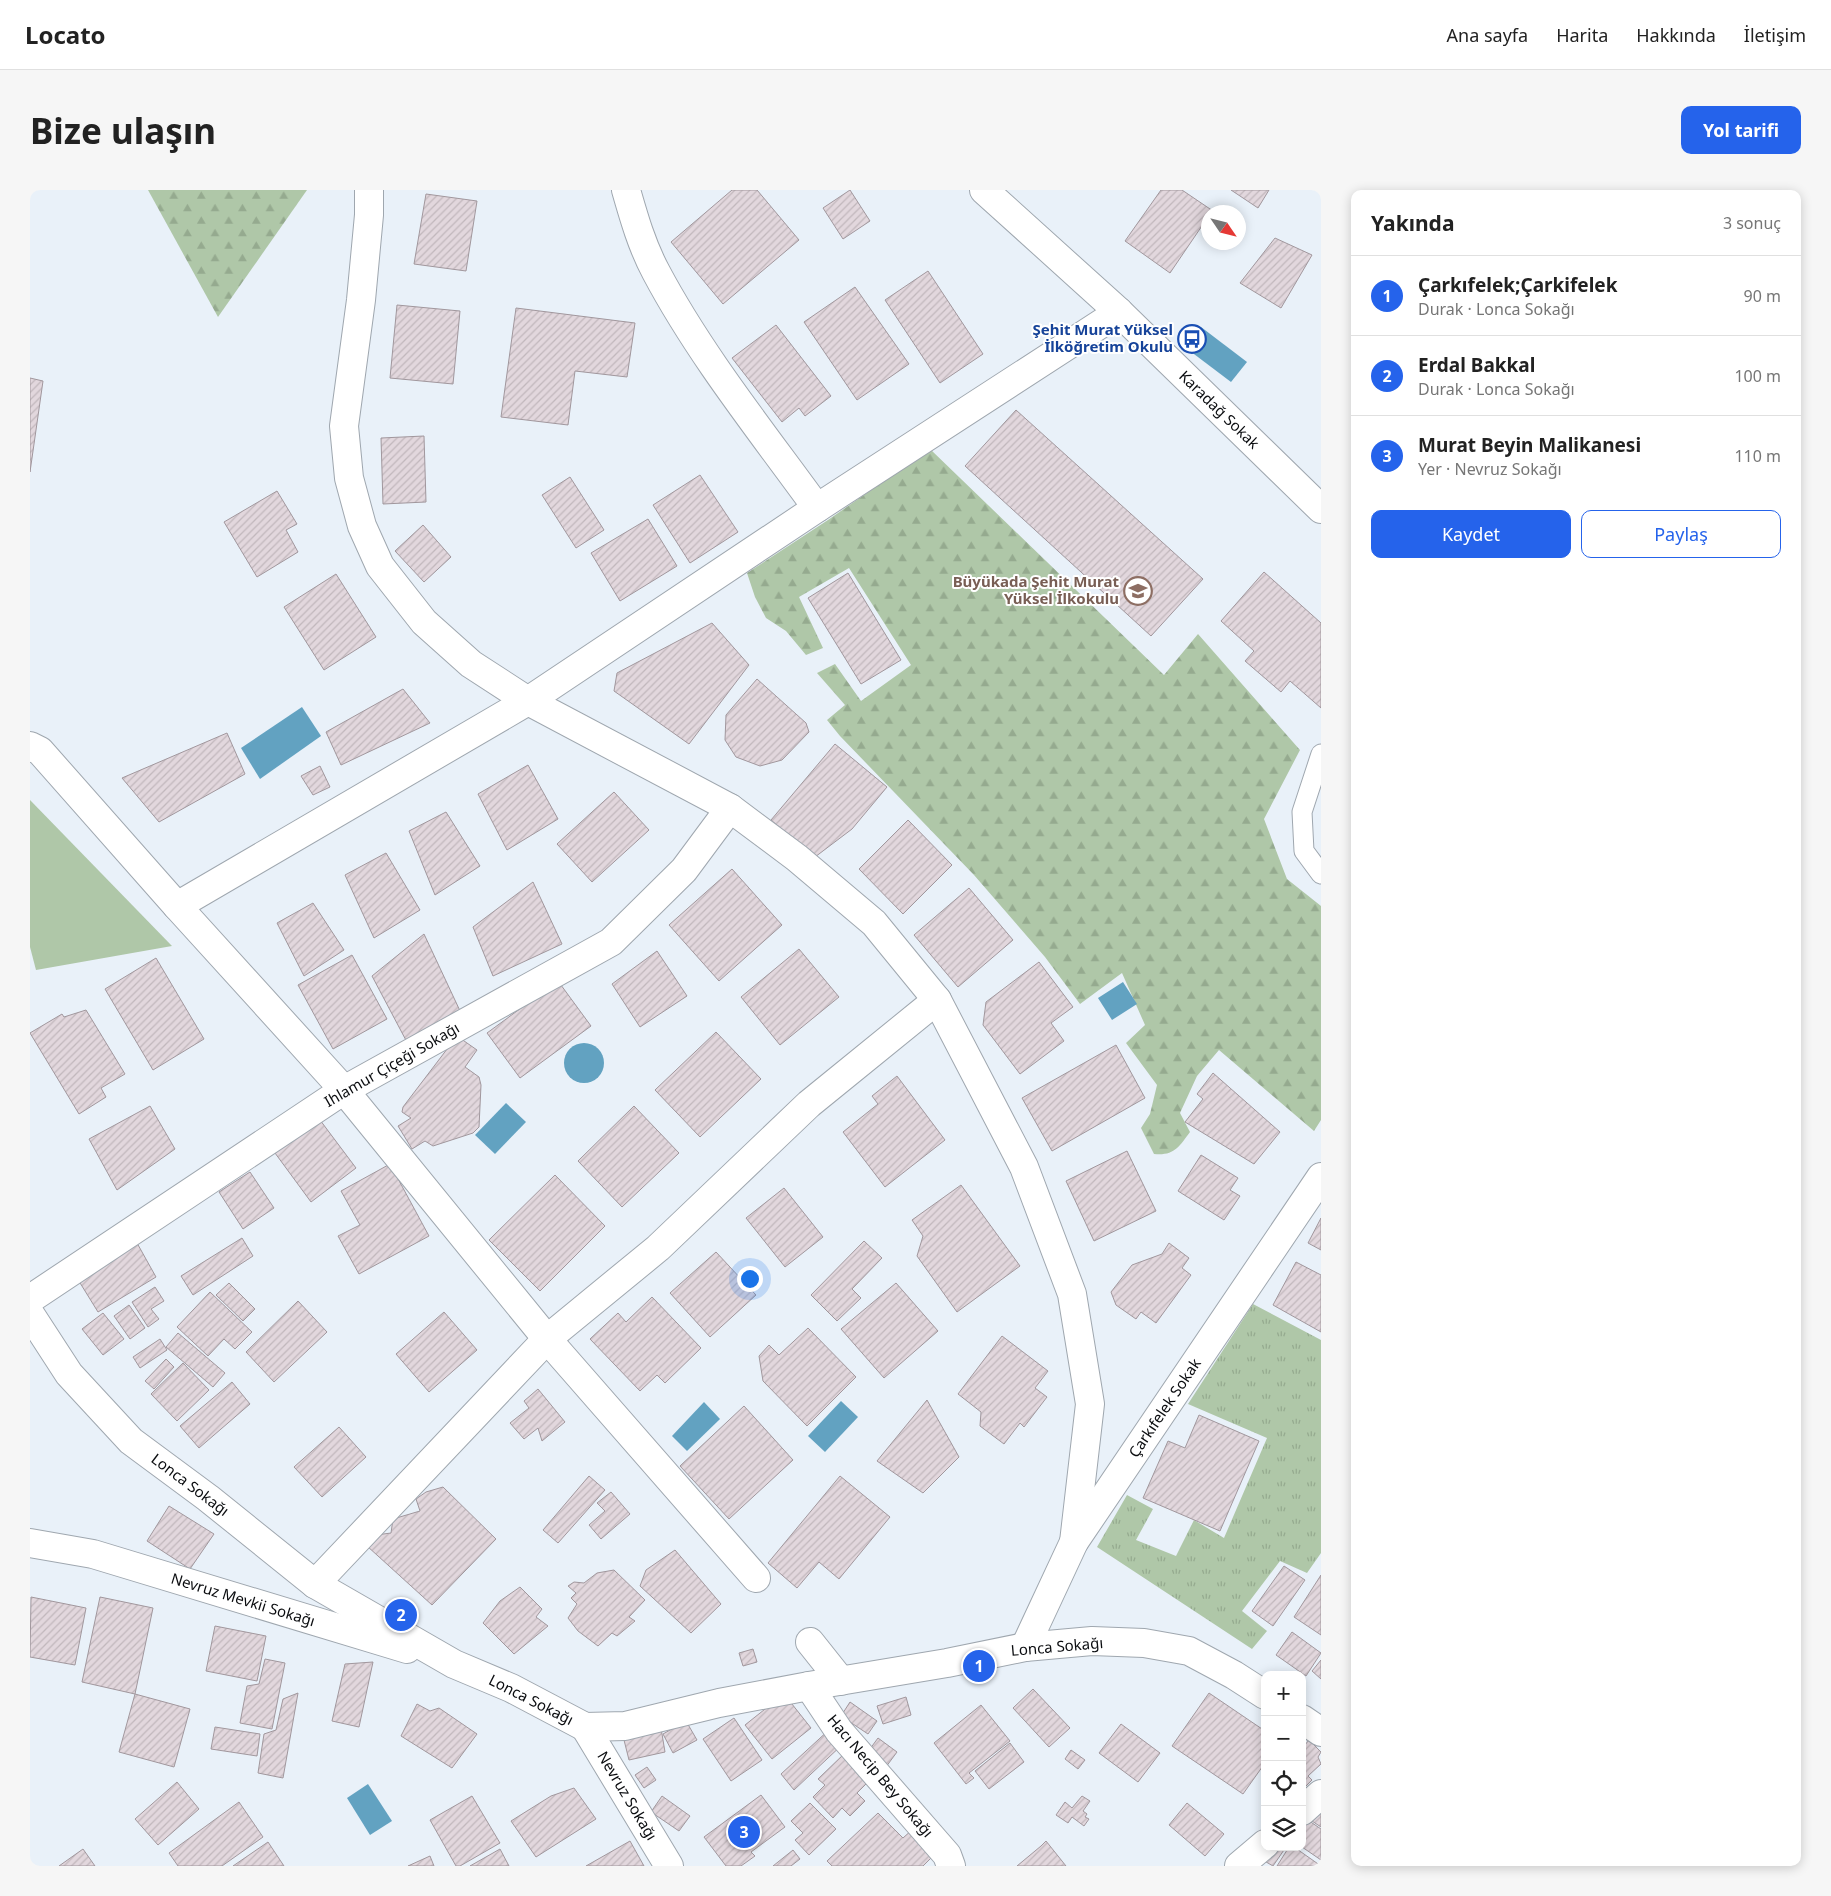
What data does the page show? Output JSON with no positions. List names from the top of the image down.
{
  "streets": {
    "street": [
      "Karadağ Sokak",
      "Ihlamur Çiçeği Sokağı",
      "Çarkıfelek Sokak",
      "Lonca Sokağı",
      "Nevruz Mevkii Sokağı",
      "Hacı Necip Bey Sokağı",
      "Nevruz Sokağı"
    ]
  },
  "crossings": [
    ["Çarkıfelek Sokak", "Lonca Sokağı"],
    ["Lonca Sokağı", "Nevruz Mevkii Sokağı"],
    ["Lonca Sokağı", "Hacı Necip Bey Sokağı"],
    ["Lonca Sokağı", "Nevruz Sokağı"]
  ],
  "places": {
    "bus stop": ["Şehit Murat Yüksel İlköğretim Okulu"],
    "school or university": ["Büyükada Şehit Murat Yüksel İlkokulu"]
  },
  "north": "bottom right",
  "page": {
    "header": "Locato",
    "nav": [
      "Ana sayfa",
      "Harita",
      "Hakkında",
      "İletişim"
    ],
    "buttons": [
      "Yol tarifi",
      ["Kaydet", "Paylaş"]
    ],
    "title": "Bize ulaşın",
    "heading": ["Yakında", "3 sonuç"],
    "list": [
      {
        "mark": "1",
        "name": "Çarkıfelek;Çarkifelek",
        "note": "Durak · Lonca Sokağı",
        "value": "90 m"
      },
      {
        "mark": "2",
        "name": "Erdal Bakkal",
        "note": "Durak · Lonca Sokağı",
        "value": "100 m"
      },
      {
        "mark": "3",
        "name": "Murat Beyin Malikanesi",
        "note": "Yer · Nevruz Sokağı",
        "value": "110 m"
      }
    ],
    "pins": ["2", "1", "3"],
    "map_buttons": ["+", "−"]
  }
}
